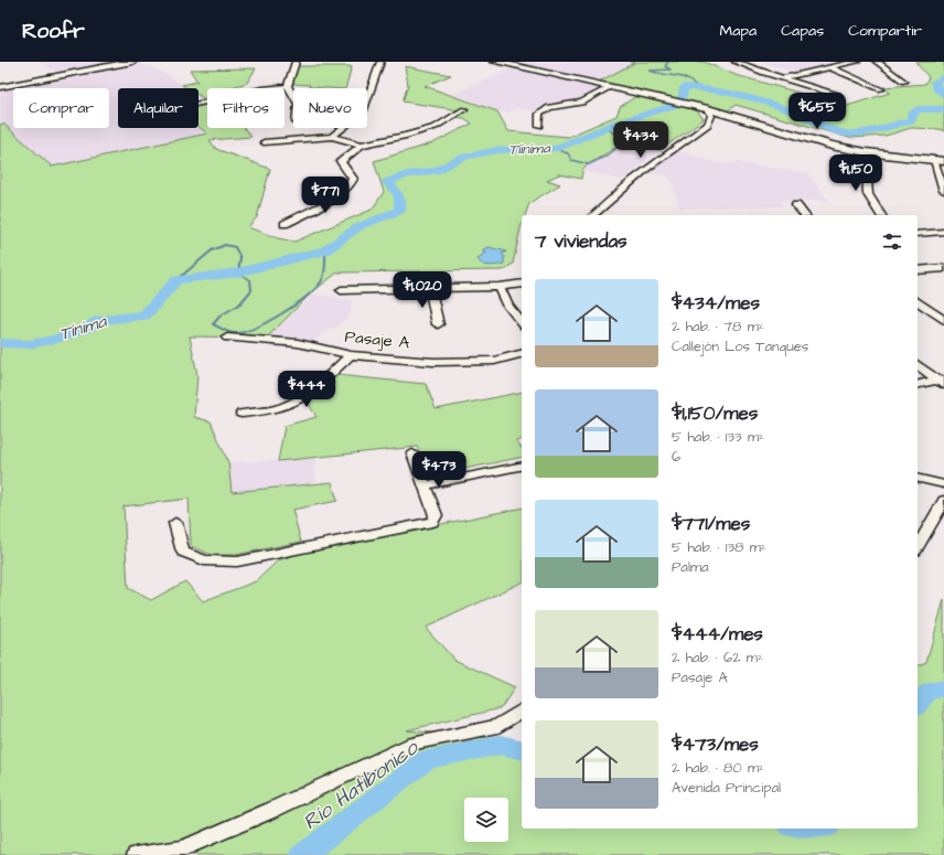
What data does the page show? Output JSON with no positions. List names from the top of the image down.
{
  "streets": {
    "street": ["Pasaje A"]
  },
  "water": ["Tíinima", "Tínima", "Río Hatibonico"],
  "page": {
    "header": "Roofr",
    "nav": ["Mapa", "Capas", "Compartir"],
    "chip": [
      "Comprar",
      "Alquilar",
      "Filtros",
      "Nuevo"
    ],
    "price": [
      "$655",
      "$434",
      "$1,150",
      "$771",
      "$1,020",
      "$444",
      "$473"
    ],
    "heading": "7 viviendas",
    "list": [
      {
        "name": "$434/mes",
        "note": "2 hab. · 78 m² · Callejón Los Tanques"
      },
      {
        "name": "$1,150/mes",
        "note": "5 hab. · 133 m² · 6"
      },
      {
        "name": "$771/mes",
        "note": "5 hab. · 138 m² · Palma"
      },
      {
        "name": "$444/mes",
        "note": "2 hab. · 62 m² · Pasaje A"
      },
      {
        "name": "$473/mes",
        "note": "2 hab. · 80 m² · Avenida Principal"
      }
    ]
  }
}
